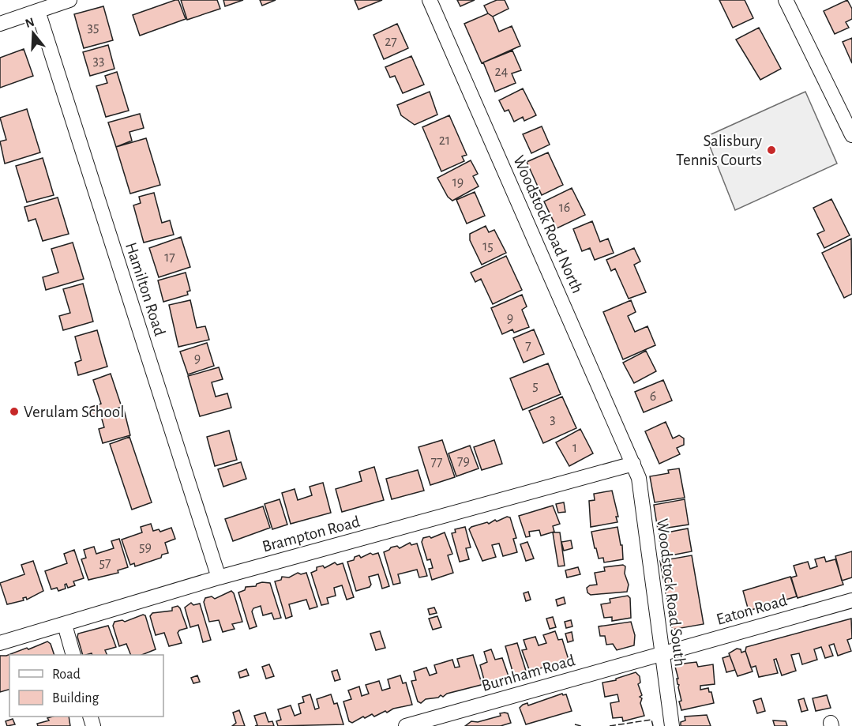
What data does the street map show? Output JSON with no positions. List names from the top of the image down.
{
  "streets": {
    "street": [
      "Woodstock Road North",
      "Hamilton Road",
      "Brampton Road",
      "Woodstock Road South",
      "Eaton Road",
      "Burnham Road"
    ]
  },
  "crossings": [
    ["Woodstock Road North", "Brampton Road"],
    ["Woodstock Road North", "Woodstock Road South"],
    ["Hamilton Road", "Brampton Road"],
    ["Brampton Road", "Woodstock Road South"],
    ["Woodstock Road South", "Eaton Road"],
    ["Woodstock Road South", "Burnham Road"],
    ["Eaton Road", "Burnham Road"]
  ],
  "places": ["Salisbury Tennis Courts", "Verulam School"],
  "house_numbers": [
    "35",
    "27",
    "33",
    "24",
    "21",
    "19",
    "16",
    "15",
    "17",
    "9",
    "7",
    "9",
    "5",
    "6",
    "3",
    "1",
    "79",
    "77",
    "59",
    "57"
  ],
  "legend": ["Road", "Building"],
  "north": "top"
}
